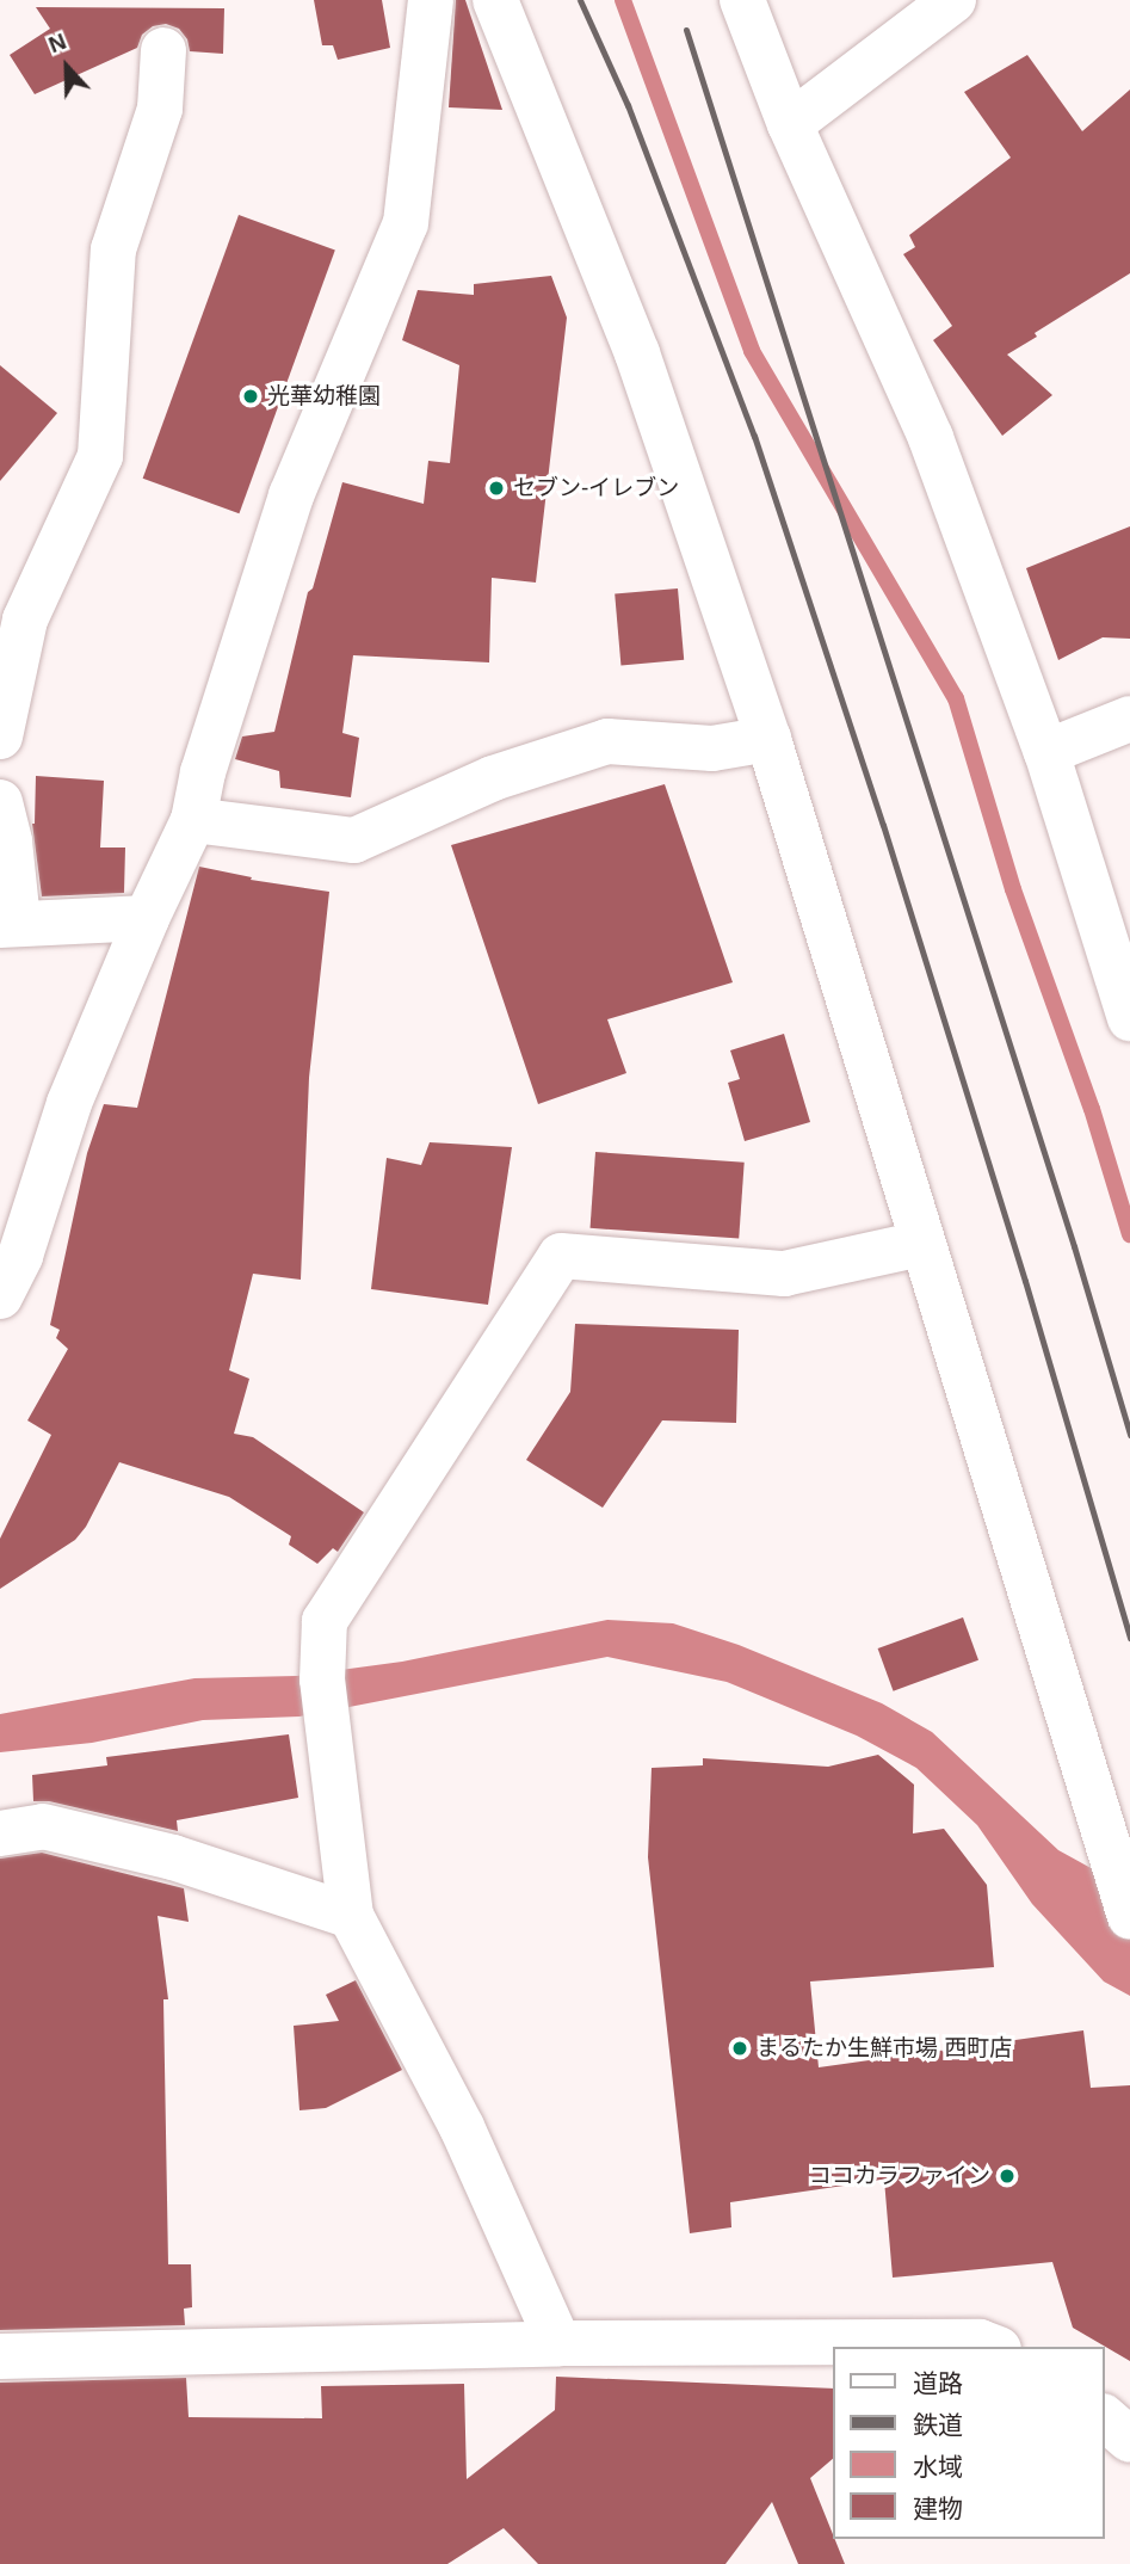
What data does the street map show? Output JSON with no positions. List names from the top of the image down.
{
  "places": [
    "光華幼稚園",
    "セブン-イレブン",
    "まるたか生鮮市場 西町店",
    "ココカラファイン"
  ],
  "legend": [
    "道路",
    "鉄道",
    "水域",
    "建物"
  ],
  "north": "top"
}
